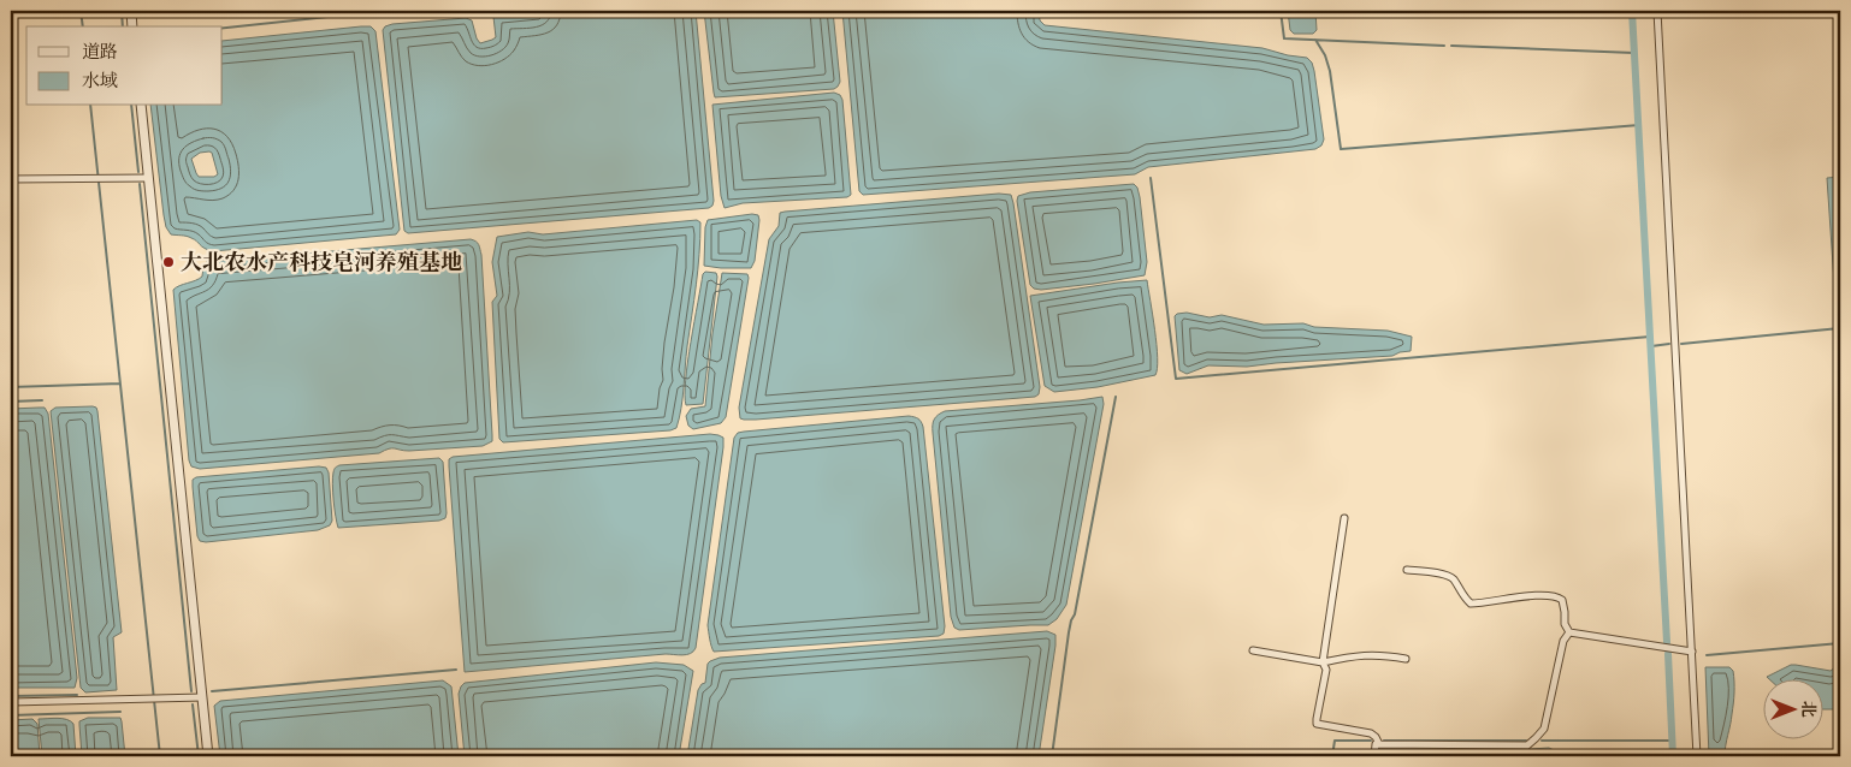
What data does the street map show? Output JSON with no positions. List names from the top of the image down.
{
  "places": ["大北农水产科技皂河养殖基地"],
  "legend": ["道路", "水域"],
  "north": "right"
}
